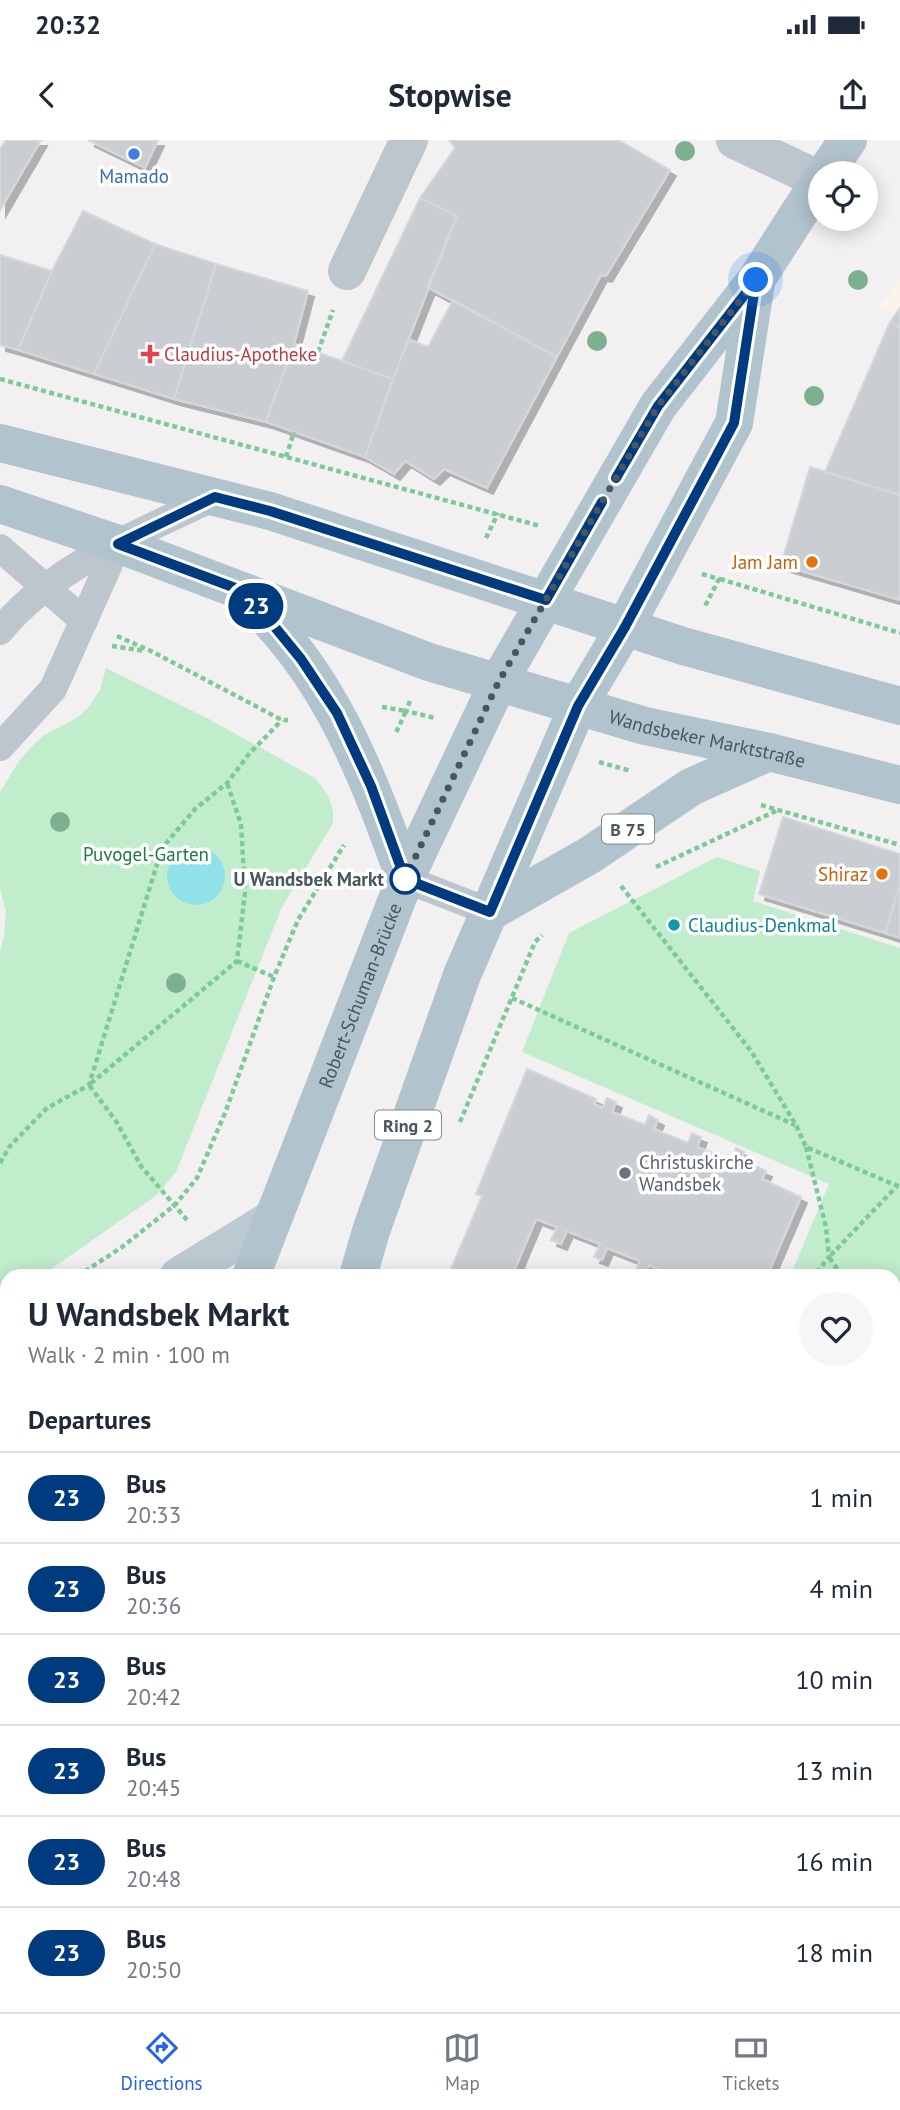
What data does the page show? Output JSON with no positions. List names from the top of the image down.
{
  "streets": {
    "main road": [
      "Wandsbeker Marktstraße",
      "B 75",
      "Robert-Schuman-Brücke",
      "Ring 2"
    ]
  },
  "crossings": [
    ["Wandsbeker Marktstraße", "B 75"],
    ["Wandsbeker Marktstraße", "Robert-Schuman-Brücke"],
    ["Wandsbeker Marktstraße", "Ring 2"],
    ["B 75", "Ring 2"],
    ["Robert-Schuman-Brücke", "Ring 2"]
  ],
  "parks": ["Puvogel-Garten"],
  "places": {
    "other": [
      "Mamado",
      "Jam Jam",
      "Shiraz",
      "U Wandsbek Markt",
      "Claudius-Denkmal",
      "Christuskirche Wandsbek"
    ],
    "health": ["Claudius-Apotheke"]
  },
  "lines": ["bus line 23"],
  "page": {
    "status": "20:32",
    "header": "Stopwise",
    "on_map": "23",
    "heading": [
      ["U Wandsbek Markt", "Walk · 2 min · 100 m"],
      "Departures"
    ],
    "list": [
      {
        "mark": "23",
        "name": "Bus",
        "note": "20:33",
        "value": "1 min"
      },
      {
        "mark": "23",
        "name": "Bus",
        "note": "20:36",
        "value": "4 min"
      },
      {
        "mark": "23",
        "name": "Bus",
        "note": "20:42",
        "value": "10 min"
      },
      {
        "mark": "23",
        "name": "Bus",
        "note": "20:45",
        "value": "13 min"
      },
      {
        "mark": "23",
        "name": "Bus",
        "note": "20:48",
        "value": "16 min"
      },
      {
        "mark": "23",
        "name": "Bus",
        "note": "20:50",
        "value": "18 min"
      }
    ],
    "tabs": ["Directions", "Map", "Tickets"]
  }
}
